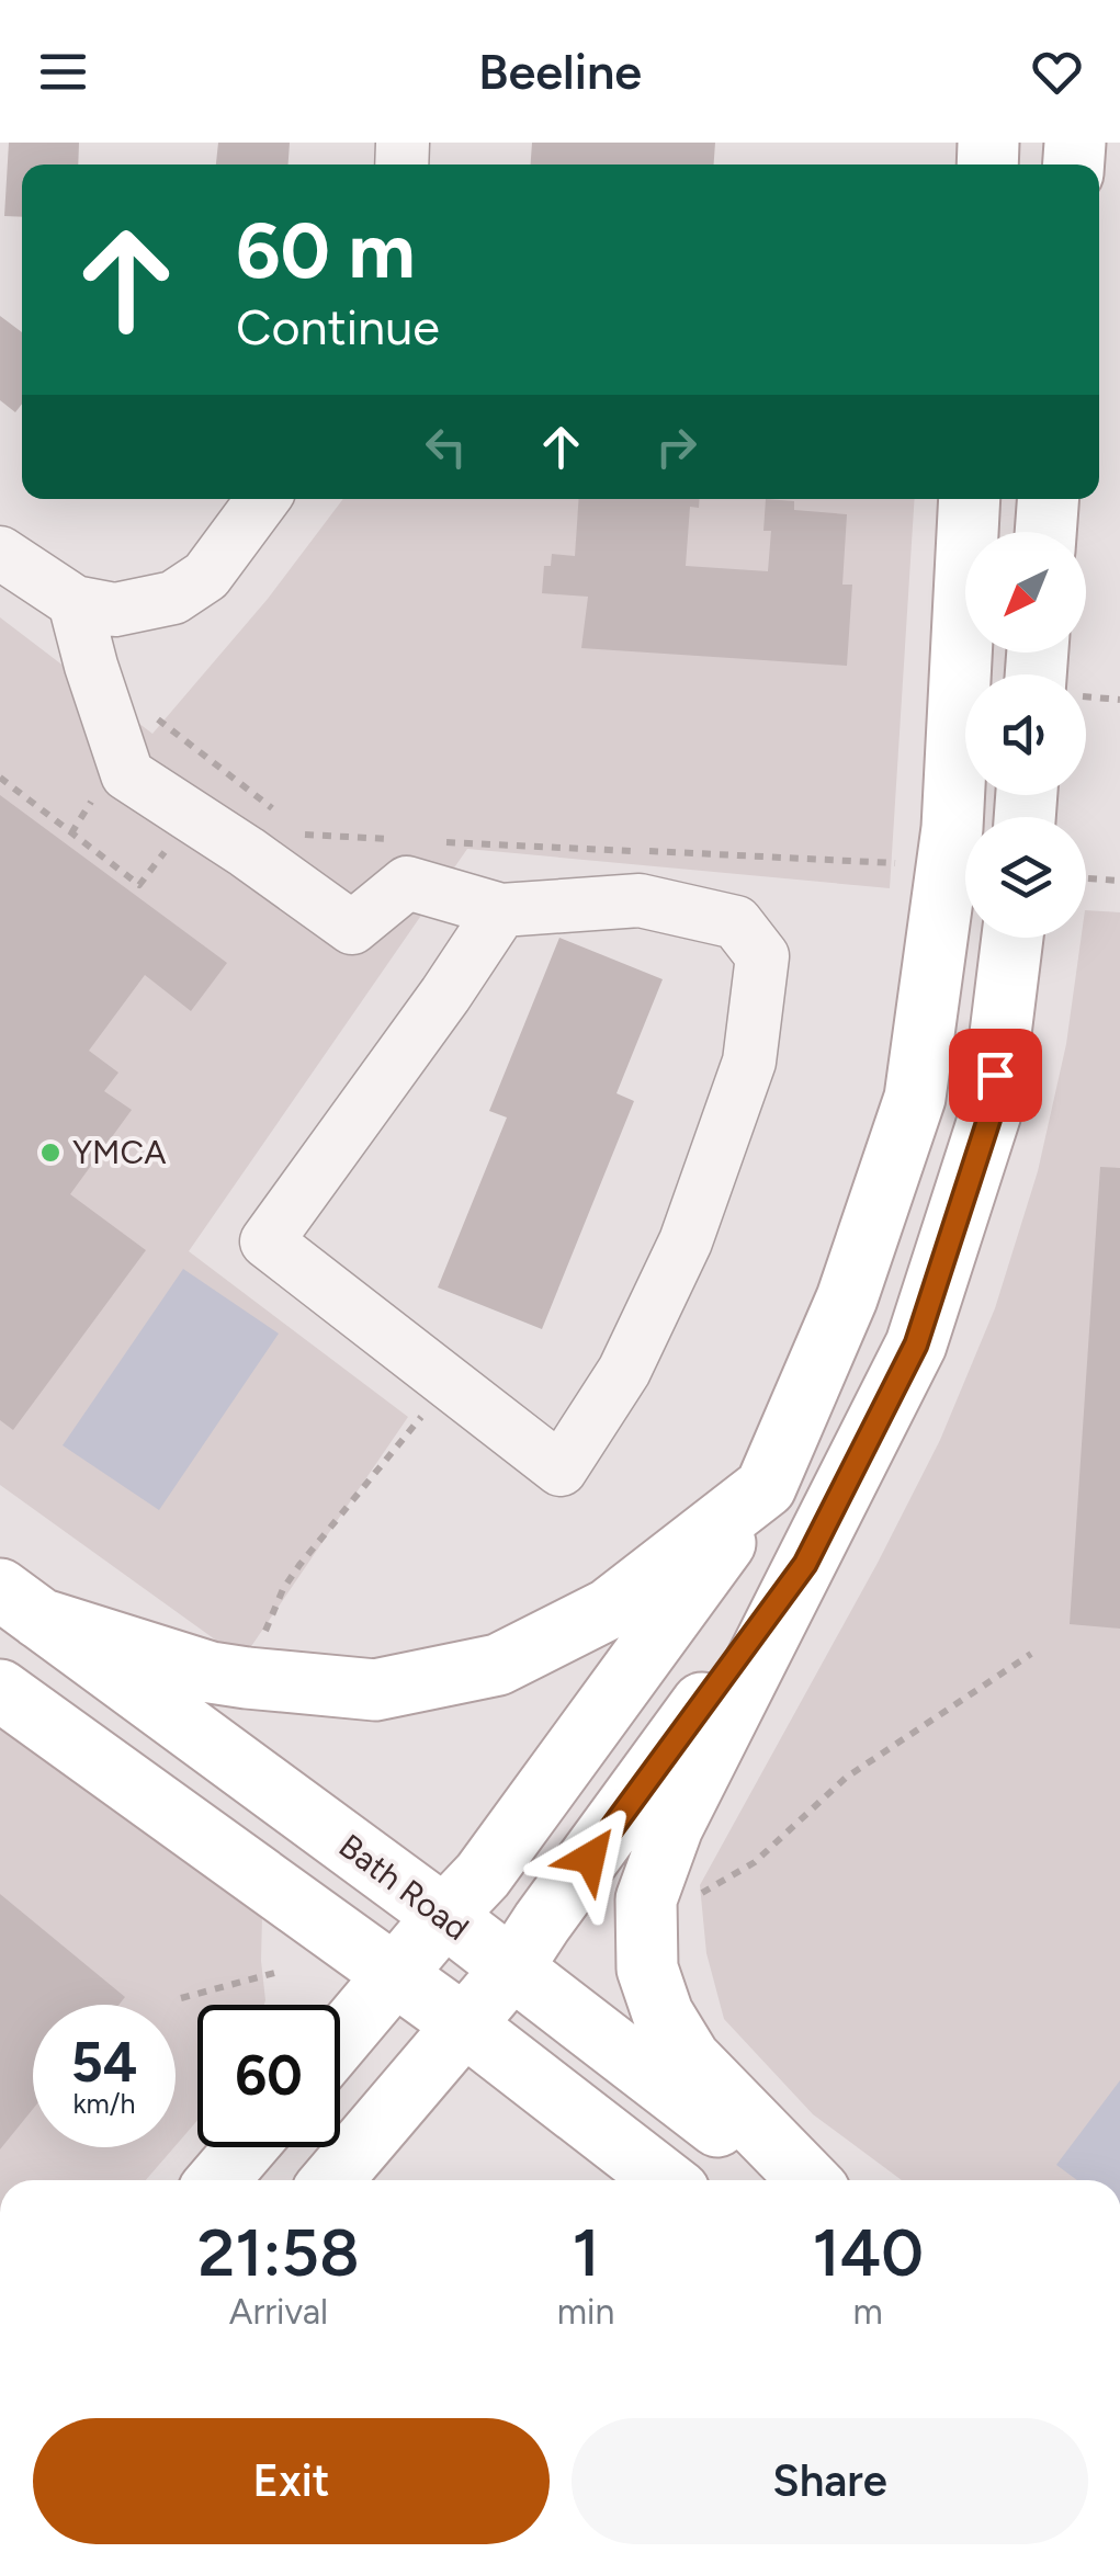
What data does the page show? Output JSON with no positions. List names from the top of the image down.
{
  "streets": {
    "main road": ["Bath Road"]
  },
  "places": ["YMCA"],
  "north": "bottom left",
  "page": {
    "header": "Beeline",
    "turn": ["60 m", "Continue"],
    "speed": "54 km/h",
    "limit": "60",
    "eta": [
      "21:58",
      "Arrival",
      "1",
      "min",
      "140",
      "m"
    ],
    "buttons": ["Exit", "Share"]
  }
}
